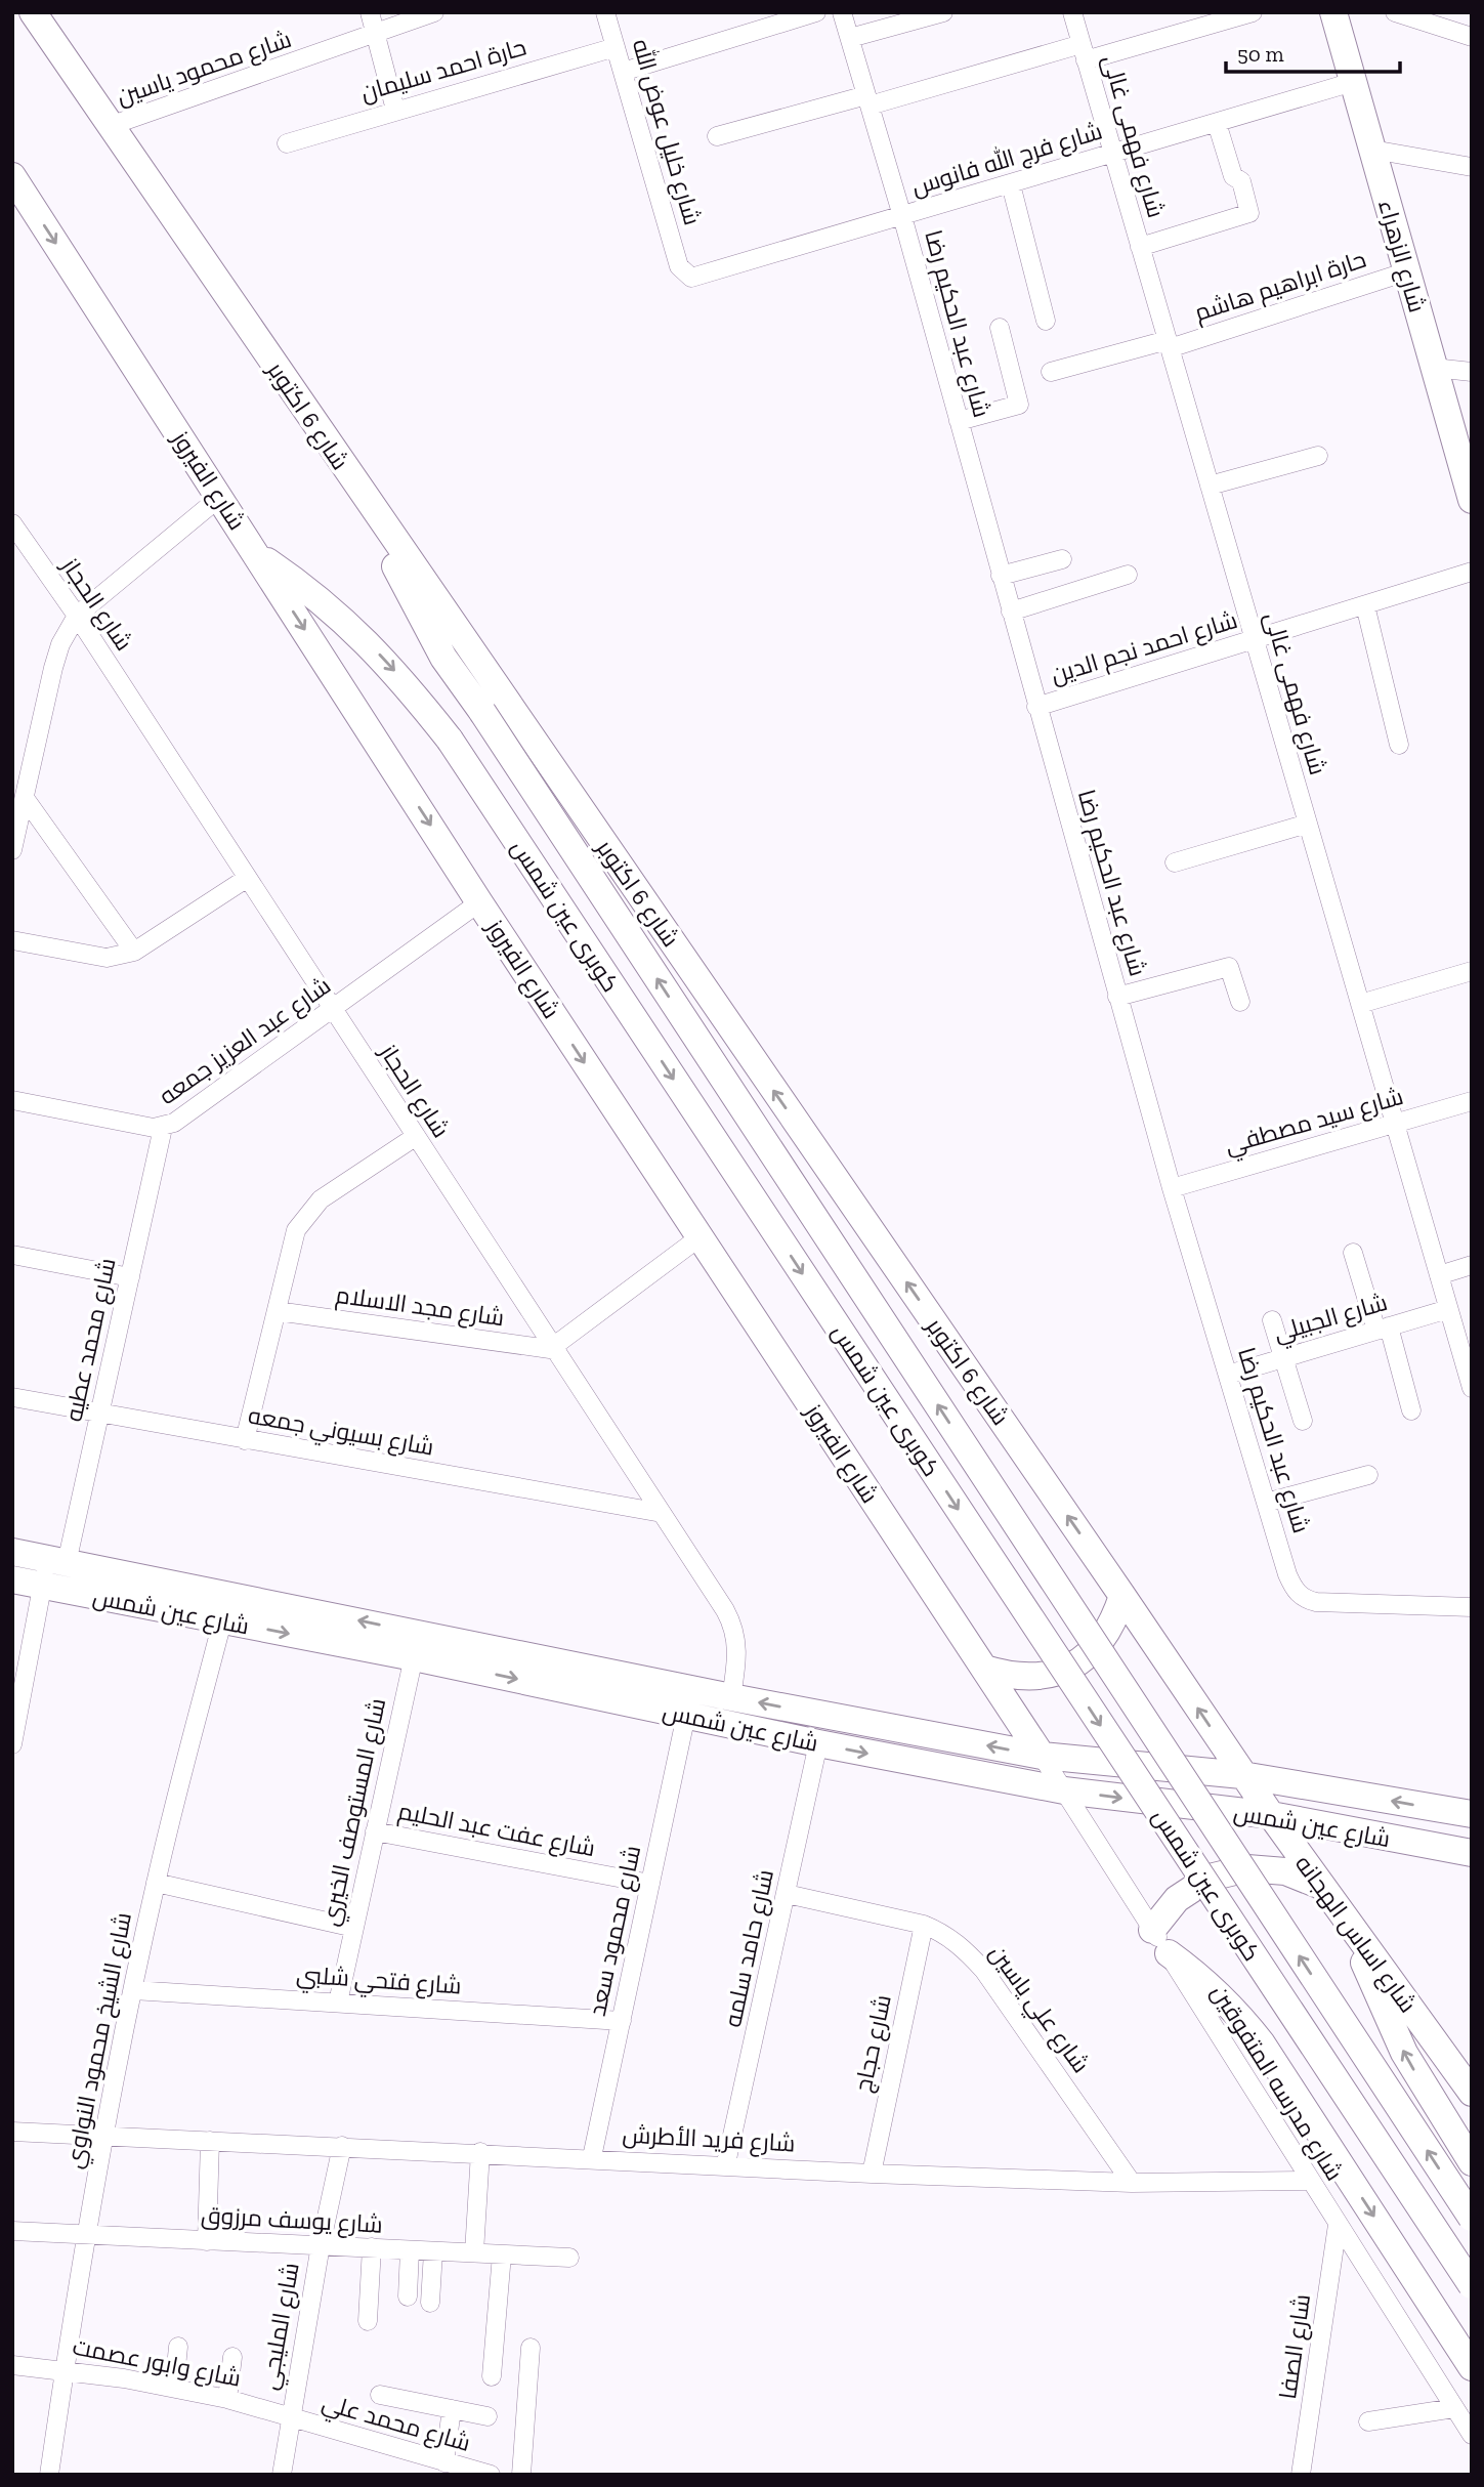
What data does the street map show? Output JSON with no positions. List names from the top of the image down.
{
  "streets": {
    "main road": [
      "شارع الزهراء",
      "شارع 6 اكتوبر",
      "شارع الفيروز",
      "كوبرى عين شمس",
      "شارع عين شمس",
      "شارع اساس الهجانه"
    ],
    "street": [
      "شارع محمود ياسين",
      "حارة احمد سليمان",
      "شارع خليل عوض الله",
      "شارع فهمى غالى",
      "شارع فرج الله فانوس",
      "حارة ابراهيم هاشم",
      "شارع عبد الحكيم رضا",
      "شارع الحجاز",
      "شارع احمد نجم الدين",
      "شارع عبد العزيز جمعه",
      "شارع سيد مصطفي",
      "شارع مجد الاسلام",
      "شارع الجبيلي",
      "شارع محمد عطيه",
      "شارع بسيوني جمعه",
      "شارع المستوصف الخيري",
      "شارع عفت عبد الحليم",
      "شارع محمود سعد",
      "شارع حامد سلمه",
      "شارع فتحي شلبي",
      "شارع علي ياسين",
      "شارع الشيخ محمود النواوي",
      "شارع حجاج",
      "شارع مدرسه المتفوقين",
      "شارع فريد الأطرش",
      "شارع يوسف مرزوق",
      "شارع المليجي",
      "شارع الصفا",
      "شارع وابور عصمت",
      "شارع محمد علي"
    ]
  },
  "crossings": [
    ["شارع محمود ياسين", "شارع 6 اكتوبر"],
    ["حارة احمد سليمان", "شارع خليل عوض الله"],
    ["شارع خليل عوض الله", "شارع فرج الله فانوس"],
    ["شارع فهمى غالى", "شارع فرج الله فانوس"],
    ["شارع فهمى غالى", "حارة ابراهيم هاشم"],
    ["شارع فهمى غالى", "شارع احمد نجم الدين"],
    ["شارع فهمى غالى", "شارع سيد مصطفي"],
    ["شارع فهمى غالى", "شارع الجبيلي"],
    ["شارع فرج الله فانوس", "شارع الزهراء"],
    ["شارع فرج الله فانوس", "شارع عبد الحكيم رضا"],
    ["شارع الزهراء", "حارة ابراهيم هاشم"],
    ["شارع عبد الحكيم رضا", "شارع احمد نجم الدين"],
    ["شارع عبد الحكيم رضا", "شارع سيد مصطفي"],
    ["شارع عبد الحكيم رضا", "شارع الجبيلي"],
    ["شارع 6 اكتوبر", "كوبرى عين شمس"],
    ["شارع 6 اكتوبر", "شارع عين شمس"],
    ["شارع 6 اكتوبر", "شارع اساس الهجانه"],
    ["شارع الفيروز", "كوبرى عين شمس"],
    ["شارع الفيروز", "شارع عبد العزيز جمعه"],
    ["شارع الفيروز", "شارع عين شمس"],
    ["شارع الفيروز", "شارع مدرسه المتفوقين"],
    ["شارع الحجاز", "شارع عبد العزيز جمعه"],
    ["شارع الحجاز", "شارع مجد الاسلام"],
    ["شارع الحجاز", "شارع بسيوني جمعه"],
    ["شارع الحجاز", "شارع عين شمس"],
    ["شارع عبد العزيز جمعه", "شارع محمد عطيه"],
    ["شارع محمد عطيه", "شارع بسيوني جمعه"],
    ["شارع محمد عطيه", "شارع عين شمس"],
    ["شارع عين شمس", "شارع المستوصف الخيري"],
    ["شارع عين شمس", "شارع محمود سعد"],
    ["شارع عين شمس", "شارع اساس الهجانه"],
    ["شارع عين شمس", "شارع حامد سلمه"],
    ["شارع عين شمس", "شارع الشيخ محمود النواوي"],
    ["شارع عين شمس", "شارع مدرسه المتفوقين"],
    ["شارع المستوصف الخيري", "شارع عفت عبد الحليم"],
    ["شارع المستوصف الخيري", "شارع فتحي شلبي"],
    ["شارع عفت عبد الحليم", "شارع محمود سعد"],
    ["شارع محمود سعد", "شارع فتحي شلبي"],
    ["شارع محمود سعد", "شارع فريد الأطرش"],
    ["شارع حامد سلمه", "شارع علي ياسين"],
    ["شارع حامد سلمه", "شارع فريد الأطرش"],
    ["شارع فتحي شلبي", "شارع الشيخ محمود النواوي"],
    ["شارع علي ياسين", "شارع حجاج"],
    ["شارع علي ياسين", "شارع فريد الأطرش"],
    ["شارع الشيخ محمود النواوي", "شارع فريد الأطرش"],
    ["شارع الشيخ محمود النواوي", "شارع يوسف مرزوق"],
    ["شارع الشيخ محمود النواوي", "شارع وابور عصمت"],
    ["شارع حجاج", "شارع فريد الأطرش"],
    ["شارع مدرسه المتفوقين", "شارع فريد الأطرش"],
    ["شارع مدرسه المتفوقين", "شارع الصفا"],
    ["شارع فريد الأطرش", "شارع المليجي"],
    ["شارع يوسف مرزوق", "شارع المليجي"],
    ["شارع المليجي", "شارع وابور عصمت"],
    ["شارع المليجي", "شارع محمد علي"],
    ["شارع وابور عصمت", "شارع محمد علي"]
  ],
  "one_way": ["شارع 6 اكتوبر", "شارع الفيروز"],
  "scale_bar": "50 m"
}
